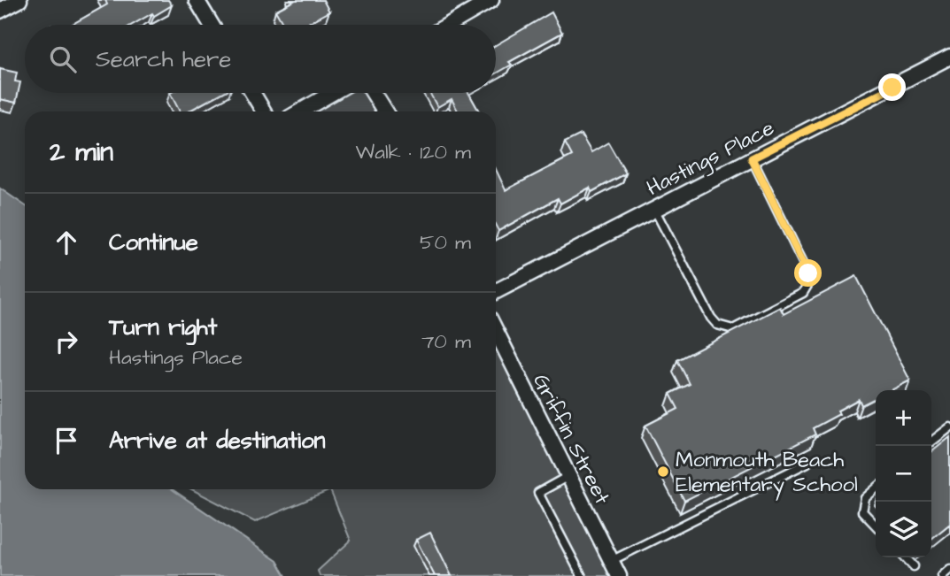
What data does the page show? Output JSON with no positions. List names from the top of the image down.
{
  "streets": {
    "street": ["Hastings Place", "Griffin Street"]
  },
  "places": ["Monmouth Beach Elementary School"],
  "page": {
    "search": "Search here",
    "heading": ["2 min", "Walk · 120 m"],
    "list": [
      ["Continue", "50 m"],
      ["Turn right", "Hastings Place", "70 m"],
      "Arrive at destination"
    ],
    "map_buttons": ["+", "−"]
  }
}
